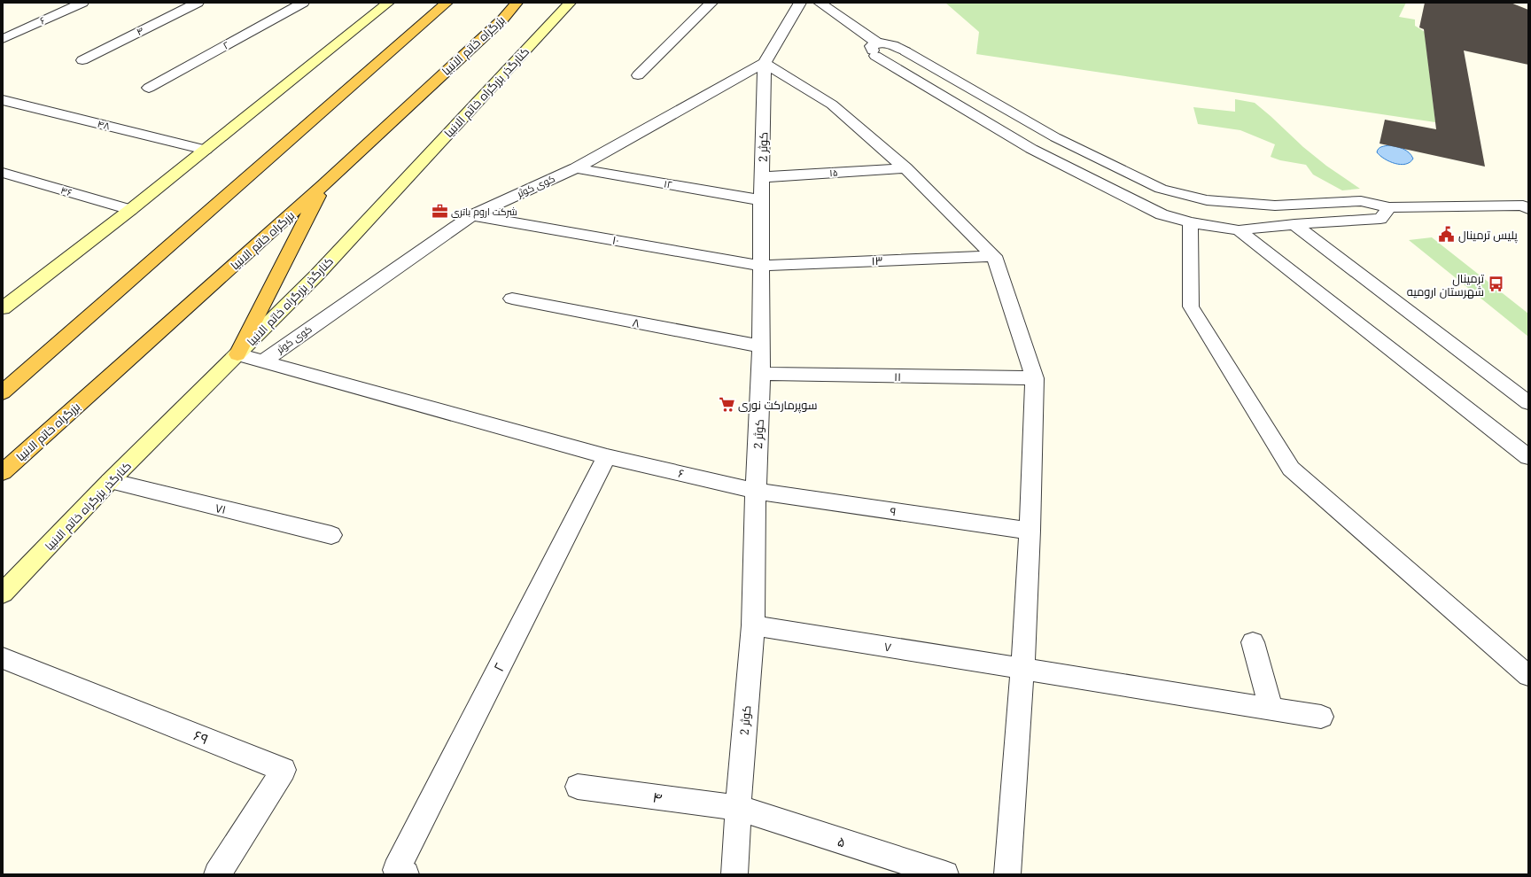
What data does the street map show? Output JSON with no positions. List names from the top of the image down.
{
  "streets": {
    "highway": ["بزرگراه خاتم الانبیا"],
    "main road": ["کنارگذر بزرگراه خاتم الانبیا"],
    "street": [
      "۶",
      "۴",
      "۲",
      "۴۸",
      "کوثر 2",
      "۱۵",
      "۱۲",
      "کوی کوثر",
      "۴۶",
      "۱۰",
      "۱۳",
      "۸",
      "۱۱",
      "۷۱",
      "۹",
      "۷",
      "۶۹",
      "۵"
    ]
  },
  "crossings": [
    ["۶", "۲"],
    ["۶", "کنارگذر بزرگراه خاتم الانبیا"],
    ["۶", "کوثر 2"],
    ["۶", "کوی کوثر"],
    ["۶", "۹"],
    ["۴", "کوثر 2"],
    ["۴", "۵"],
    ["کنارگذر بزرگراه خاتم الانبیا", "۷۱"],
    ["کوثر 2", "۱۵"],
    ["کوثر 2", "۱۲"],
    ["کوثر 2", "کوی کوثر"],
    ["کوثر 2", "۱۰"],
    ["کوثر 2", "۱۳"],
    ["کوثر 2", "۸"],
    ["کوثر 2", "۱۱"],
    ["کوثر 2", "۹"],
    ["کوثر 2", "۷"],
    ["کوثر 2", "۵"],
    ["۱۲", "کوی کوثر"],
    ["کوی کوثر", "۱۰"],
    ["۱۰", "۱۳"]
  ],
  "places": {
    "office": ["شرکت اروم باتری"],
    "public building": ["پلیس ترمینال"],
    "bus stop": ["ترمینال شهرستان ارومیه"],
    "supermarket": ["سوپرمارکت نوری"]
  }
}
